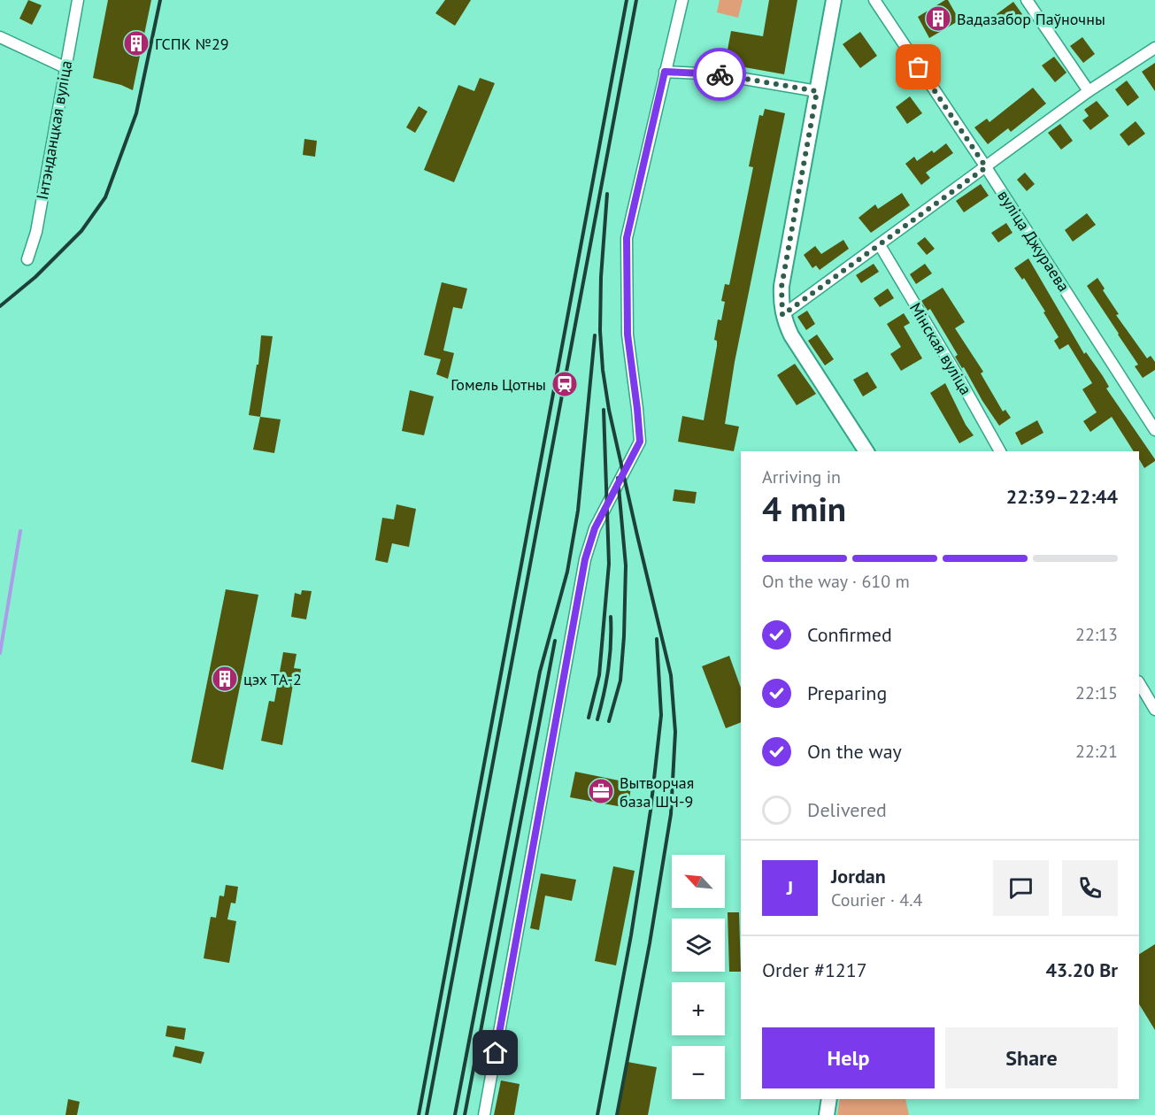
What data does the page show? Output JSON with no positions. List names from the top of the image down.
{
  "streets": {
    "street": ["Інтэнданцкая вуліца", "вуліца Джураева", "Мінская вуліца"]
  },
  "places": {
    "building": ["Вадазабор Паўночны", "ГСПК №29", "цэх ТА-2"],
    "station": ["Гомель Цотны"],
    "office": ["Вытворчая база ШЧ-9"]
  },
  "north": "top left",
  "page": {
    "heading": ["4 min", "Arriving in", "22:39–22:44"],
    "panel": [
      "Jordan",
      "Courier · 4.4",
      "Order #1217",
      "43.20 Br"
    ],
    "bar": "On the way · 610 m",
    "list": [
      ["Confirmed", "22:13"],
      ["Preparing", "22:15"],
      ["On the way", "22:21"],
      "Delivered"
    ],
    "map_buttons": ["+", "−"],
    "round": "J",
    "buttons": ["Help", "Share"]
  }
}
